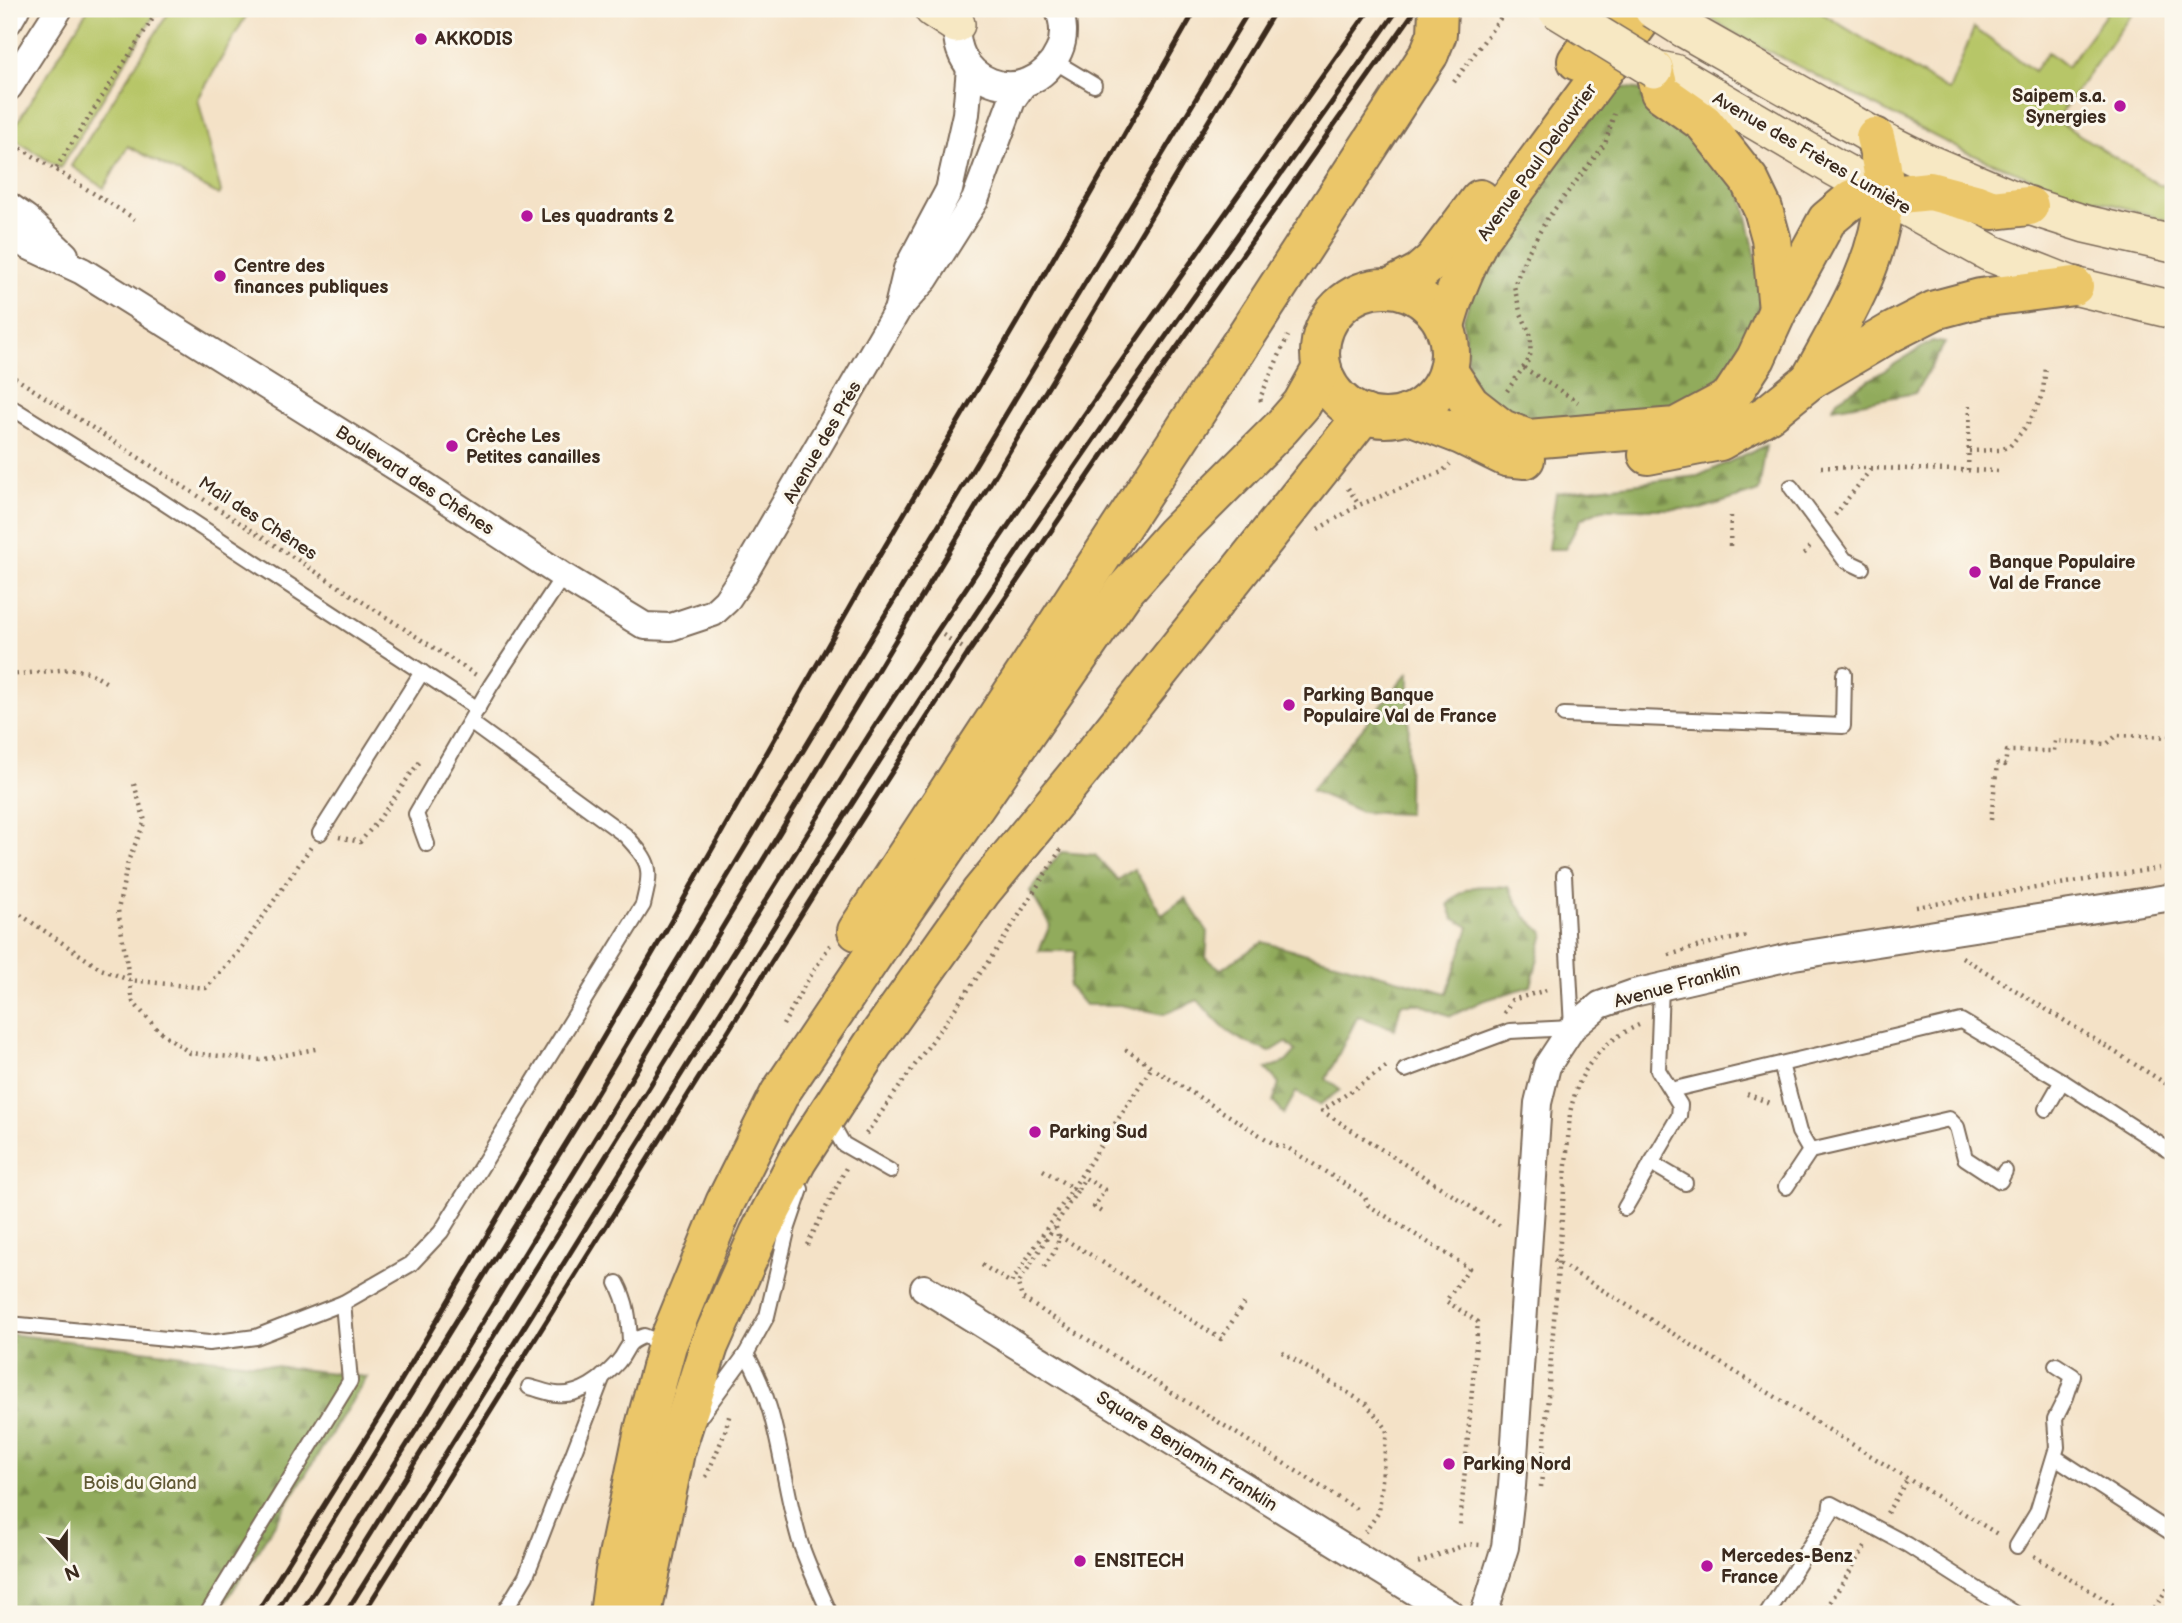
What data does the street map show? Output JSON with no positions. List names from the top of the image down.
{
  "streets": {
    "main road": ["Avenue des Frères Lumière", "Avenue Paul Delouvrier"],
    "street": [
      "Avenue des Prés",
      "Boulevard des Chênes",
      "Avenue Franklin",
      "Square Benjamin Franklin"
    ],
    "path": ["Mail des Chênes"]
  },
  "crossings": [
    ["Avenue des Prés", "Boulevard des Chênes"]
  ],
  "parks": ["Bois du Gland"],
  "places": [
    "AKKODIS",
    "Saipem s.a. Synergies",
    "Les quadrants 2",
    "Centre des finances publiques",
    "Crèche Les Petites canailles",
    "Banque Populaire Val de France",
    "Parking Banque Populaire Val de France",
    "Parking Sud",
    "Parking Nord",
    "ENSITECH",
    "Mercedes-Benz France"
  ],
  "north": "bottom"
}
